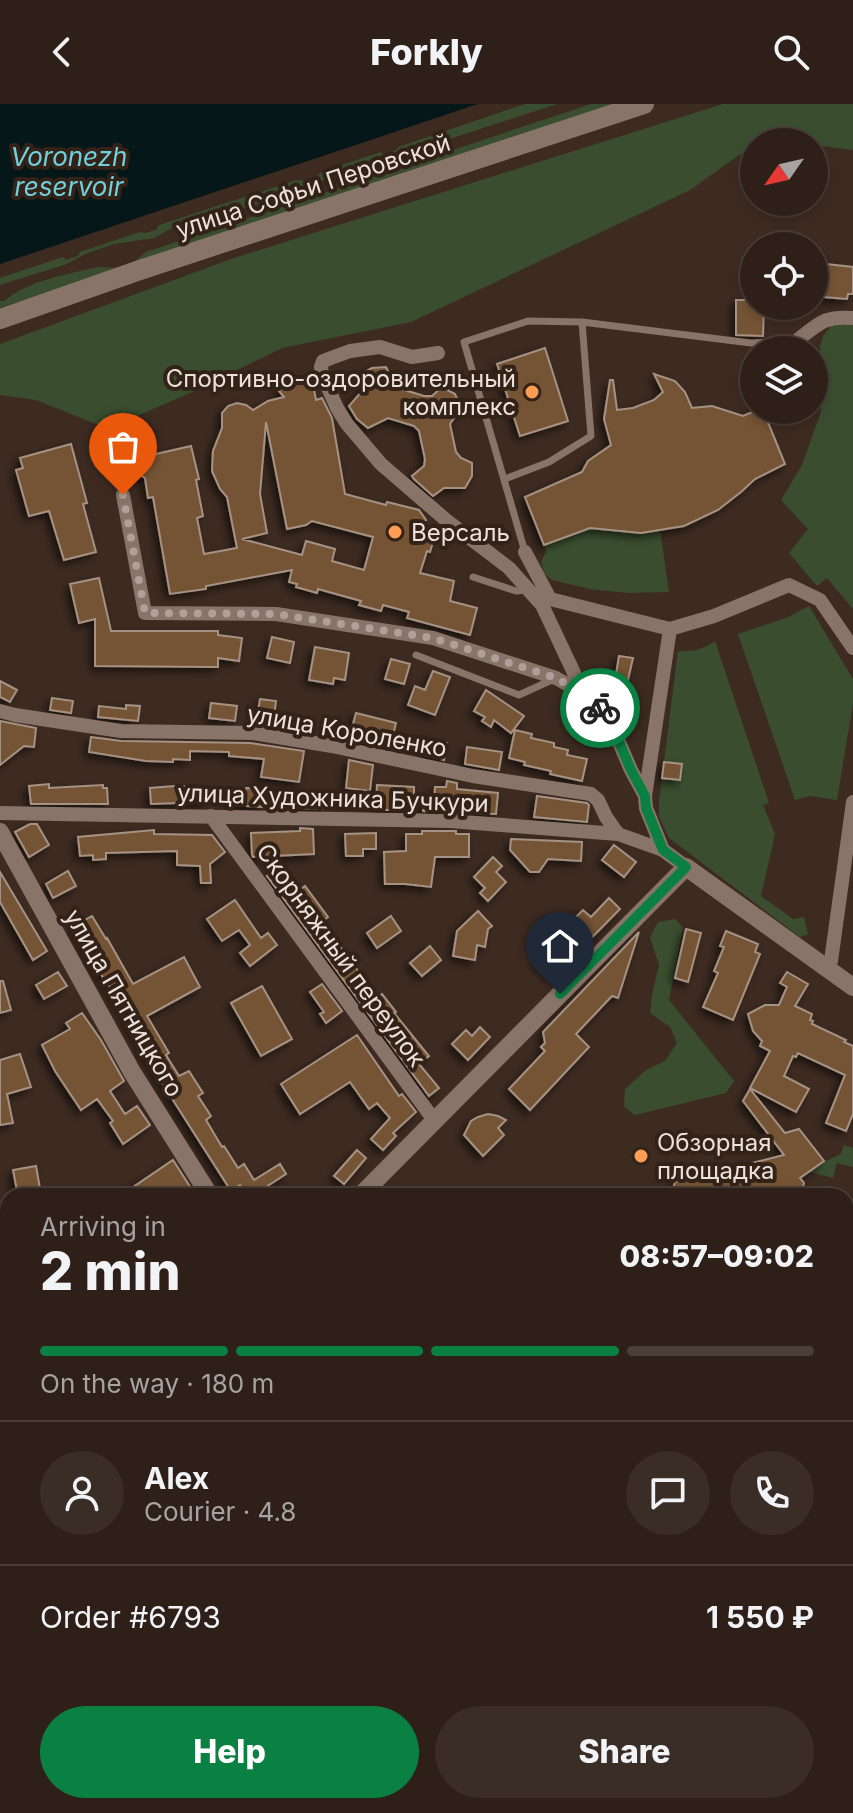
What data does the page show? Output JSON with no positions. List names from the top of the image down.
{
  "streets": {
    "main road": ["улица Софьи Перовской"],
    "street": [
      "улица Короленко",
      "улица Художника Бучкури",
      "Скорняжный переулок",
      "улица Пятницкого"
    ]
  },
  "crossings": [
    ["улица Короленко", "улица Художника Бучкури"],
    ["улица Художника Бучкури", "Скорняжный переулок"]
  ],
  "water": ["Voronezh reservoir"],
  "places": ["Спортивно-оздоровительный комплекс", "Версаль", "Обзорная площадка"],
  "north": "bottom left",
  "page": {
    "header": "Forkly",
    "heading": ["2 min", "Arriving in", "08:57–09:02"],
    "panel": [
      "Alex",
      "Courier · 4.8",
      "Order #6793",
      "1 550 ₽"
    ],
    "bar": "On the way · 180 m",
    "buttons": ["Help", "Share"]
  }
}
